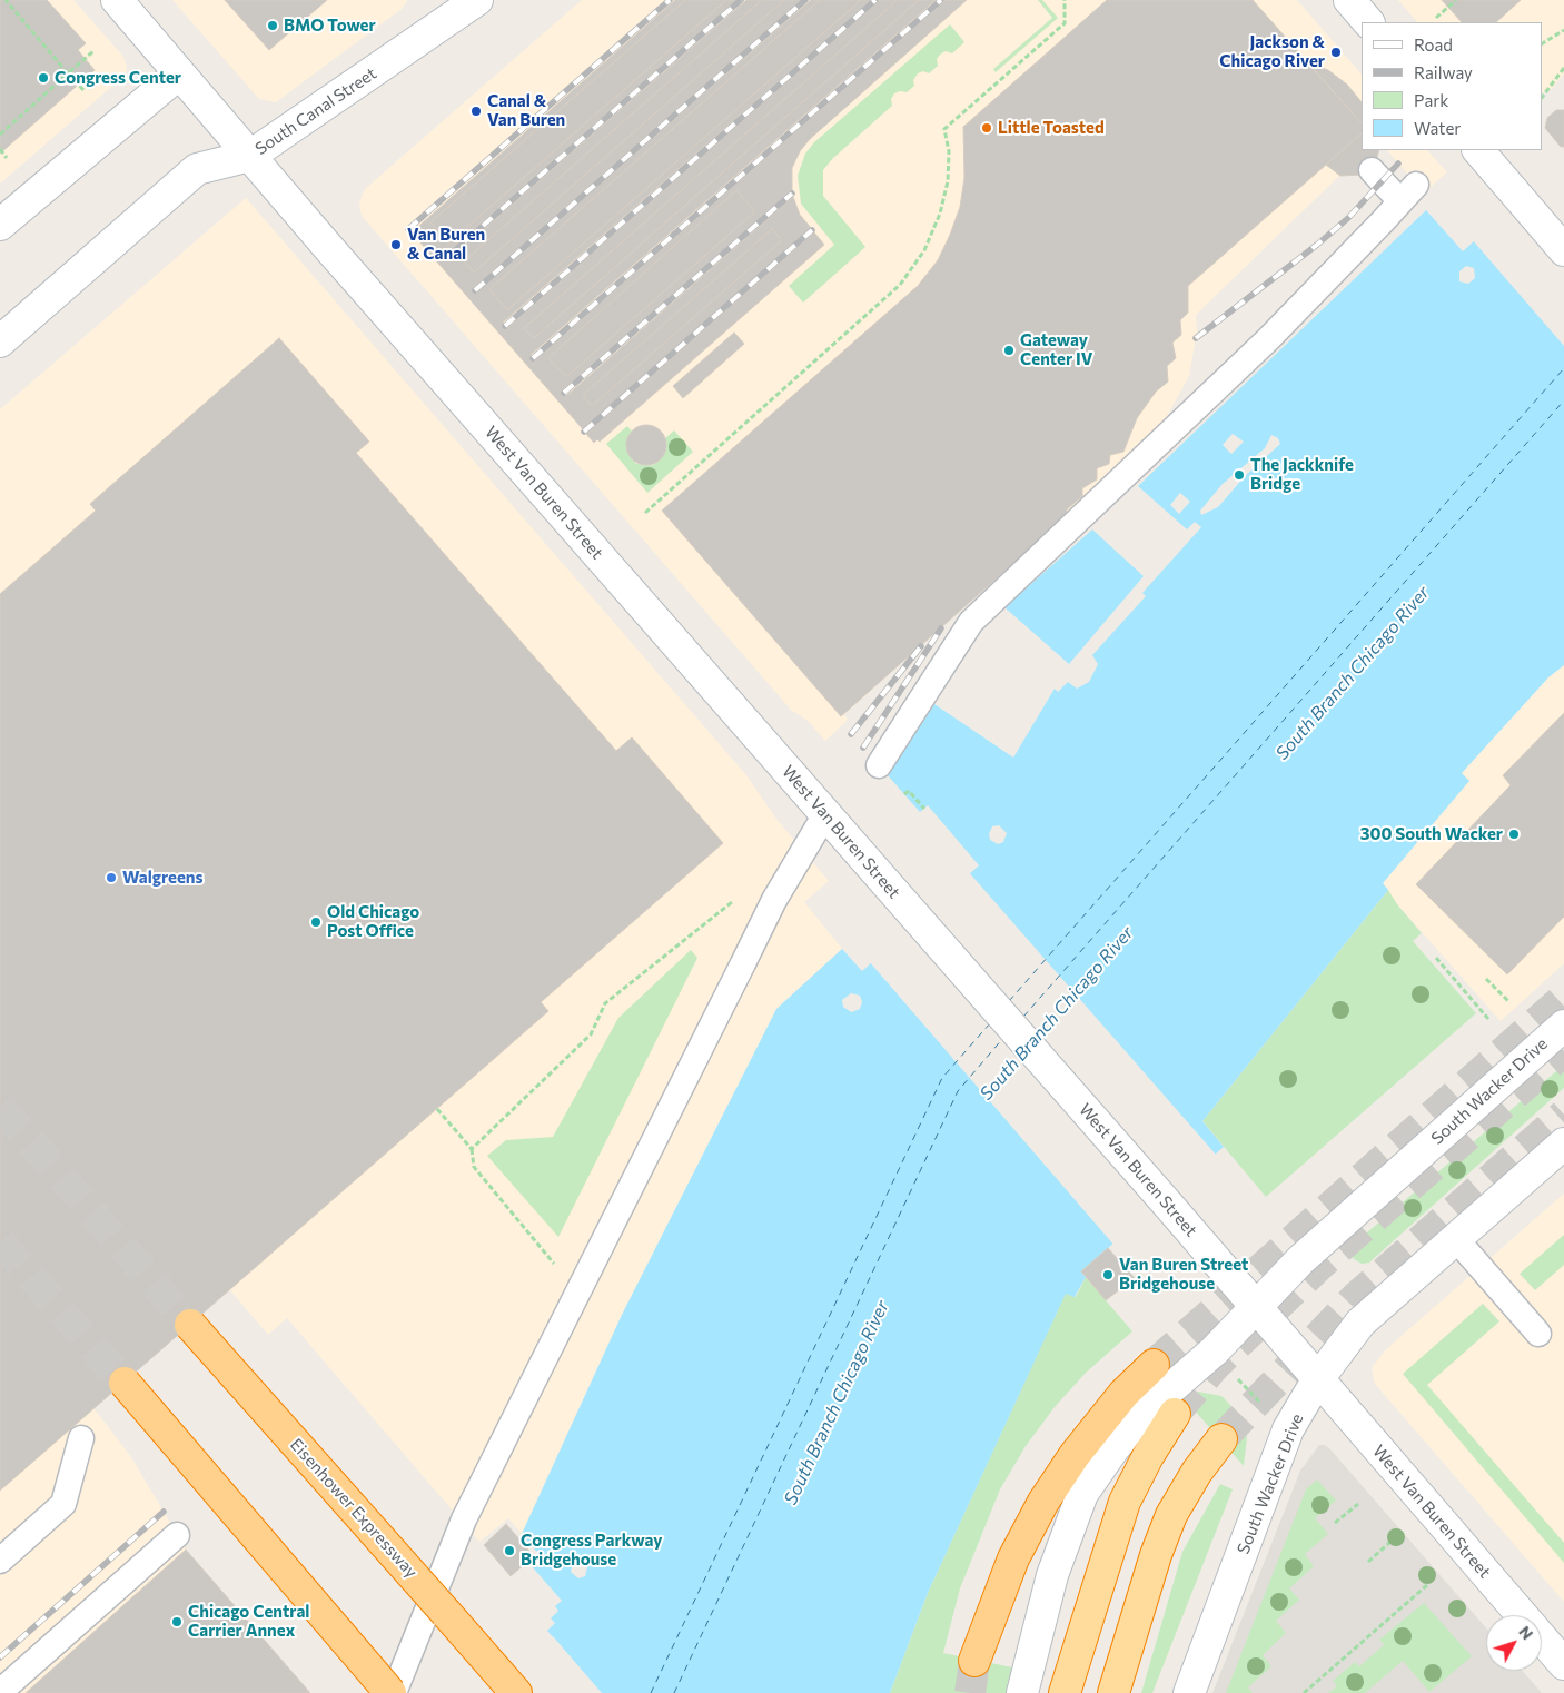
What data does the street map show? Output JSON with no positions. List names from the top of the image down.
{
  "streets": {
    "highway": ["Eisenhower Expressway"],
    "main road": ["South Canal Street", "West Van Buren Street", "South Wacker Drive"]
  },
  "crossings": [
    ["South Canal Street", "West Van Buren Street"],
    ["West Van Buren Street", "South Wacker Drive"]
  ],
  "water": ["South Branch Chicago River"],
  "places": [
    "BMO Tower",
    "Jackson & Chicago River",
    "Congress Center",
    "Canal & Van Buren",
    "Little Toasted",
    "Van Buren & Canal",
    "Gateway Center IV",
    "The Jackknife Bridge",
    "300 South Wacker",
    "Walgreens",
    "Old Chicago Post Office",
    "Van Buren Street Bridgehouse",
    "Congress Parkway Bridgehouse",
    "Chicago Central Carrier Annex"
  ],
  "legend": [
    "Road",
    "Railway",
    "Park",
    "Water"
  ],
  "north": "top right"
}
